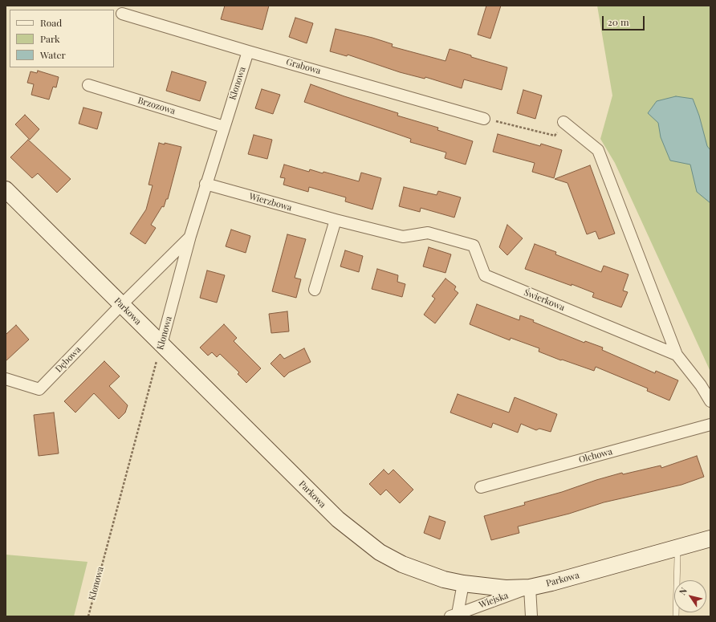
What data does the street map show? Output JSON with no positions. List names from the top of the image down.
{
  "streets": {
    "street": [
      "Grabowa",
      "Klonowa",
      "Brzozowa",
      "Wierzbowa",
      "Świerkowa",
      "Parkowa",
      "Dębowa",
      "Olchowa",
      "Wiejska"
    ]
  },
  "crossings": [
    ["Grabowa", "Klonowa"],
    ["Klonowa", "Brzozowa"],
    ["Klonowa", "Wierzbowa"],
    ["Klonowa", "Parkowa"],
    ["Wierzbowa", "Świerkowa"],
    ["Parkowa", "Dębowa"],
    ["Parkowa", "Wiejska"]
  ],
  "legend": ["Road", "Park", "Water"],
  "scale_bar": "20 m",
  "north": "top left"
}
